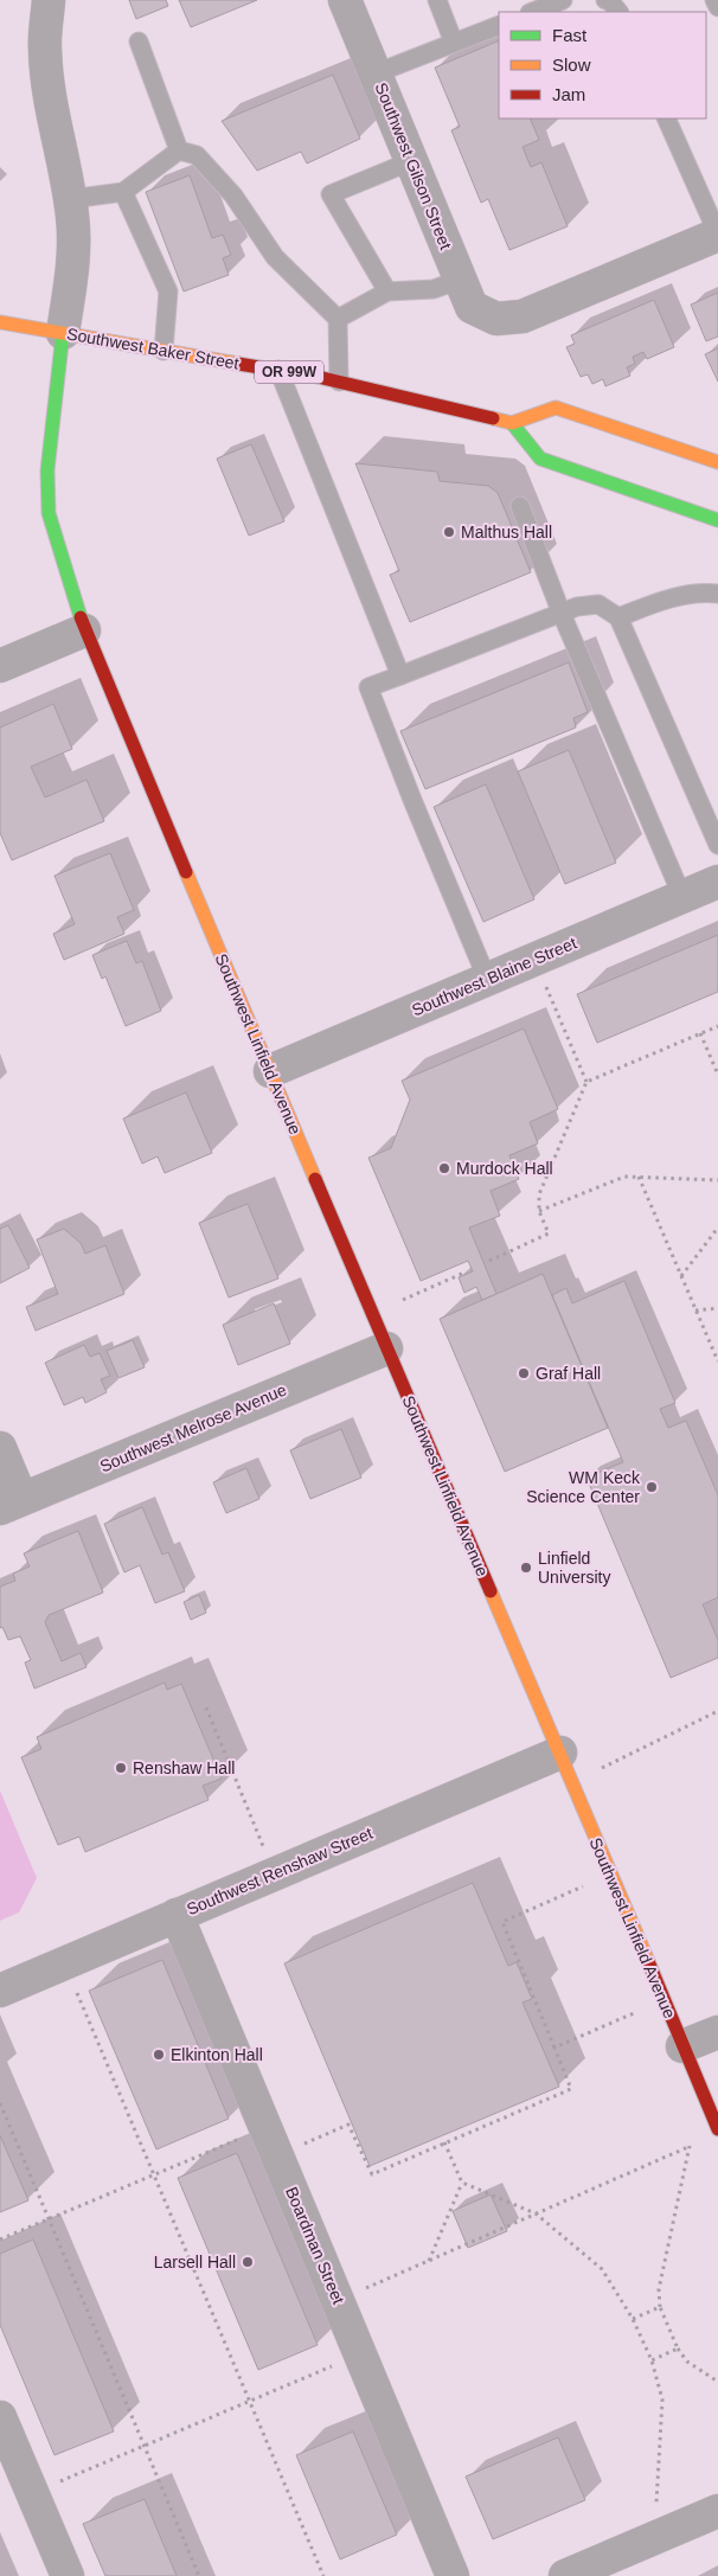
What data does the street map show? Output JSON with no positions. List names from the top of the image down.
{
  "streets": {
    "main road": ["Southwest Baker Street", "OR 99W", "Southwest Linfield Avenue"],
    "street": [
      "Southwest Gilson Street",
      "Southwest Blaine Street",
      "Southwest Melrose Avenue",
      "Southwest Renshaw Street",
      "Boardman Street"
    ]
  },
  "crossings": [
    ["Southwest Baker Street", "Southwest Linfield Avenue"],
    ["Southwest Blaine Street", "Southwest Linfield Avenue"],
    ["Southwest Linfield Avenue", "Southwest Melrose Avenue"],
    ["Southwest Linfield Avenue", "Southwest Renshaw Street"],
    ["Southwest Renshaw Street", "Boardman Street"]
  ],
  "places": [
    "Malthus Hall",
    "Murdock Hall",
    "Graf Hall",
    "WM Keck Science Center",
    "Linfield University",
    "Renshaw Hall",
    "Elkinton Hall",
    "Larsell Hall"
  ],
  "legend": ["Fast", "Slow", "Jam"]
}
